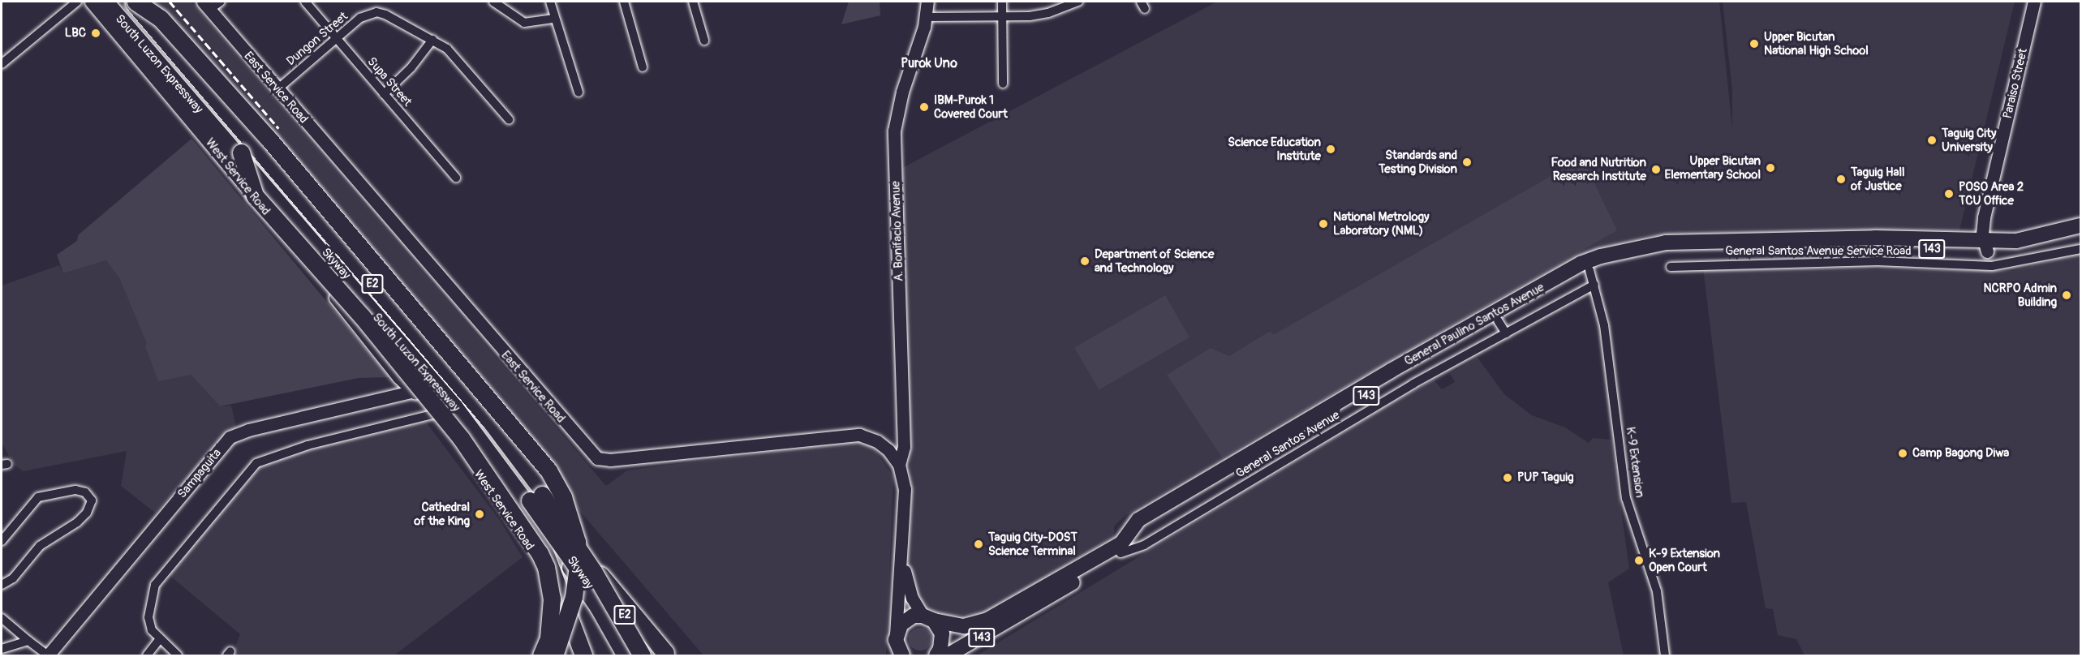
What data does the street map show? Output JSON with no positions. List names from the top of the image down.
{
  "streets": {
    "highway": ["South Luzon Expressway", "Skyway", "E2"],
    "main road": [
      "Paraiso Street",
      "East Service Road",
      "West Service Road",
      "A. Bonifacio Avenue",
      "143",
      "General Paulino Santos Avenue",
      "Sampaguita"
    ],
    "street": [
      "Dungon Street",
      "Supa Street",
      "General Santos Avenue Service Road",
      "K-9 Extension"
    ]
  },
  "crossings": [
    ["Dungon Street", "Supa Street"],
    ["Dungon Street", "East Service Road"],
    ["Paraiso Street", "General Paulino Santos Avenue"],
    ["East Service Road", "A. Bonifacio Avenue"],
    ["East Service Road", "General Paulino Santos Avenue"],
    ["West Service Road", "Sampaguita"],
    ["General Paulino Santos Avenue", "K-9 Extension"]
  ],
  "districts": ["Purok Uno"],
  "places": [
    "LBC",
    "Upper Bicutan National High School",
    "IBM-Purok 1 Covered Court",
    "Taguig City University",
    "Science Education Institute",
    "Standards and Testing Division",
    "Upper Bicutan Elementary School",
    "Food and Nutrition Research Institute",
    "Taguig Hall of Justice",
    "POSO Area 2 TCU Office",
    "National Metrology Laboratory (NML)",
    "Department of Science and Technology",
    "NCRPO Admin Building",
    "Camp Bagong Diwa",
    "PUP Taguig",
    "Cathedral of the King",
    "Taguig City-DOST Science Terminal",
    "K-9 Extension Open Court"
  ]
}
